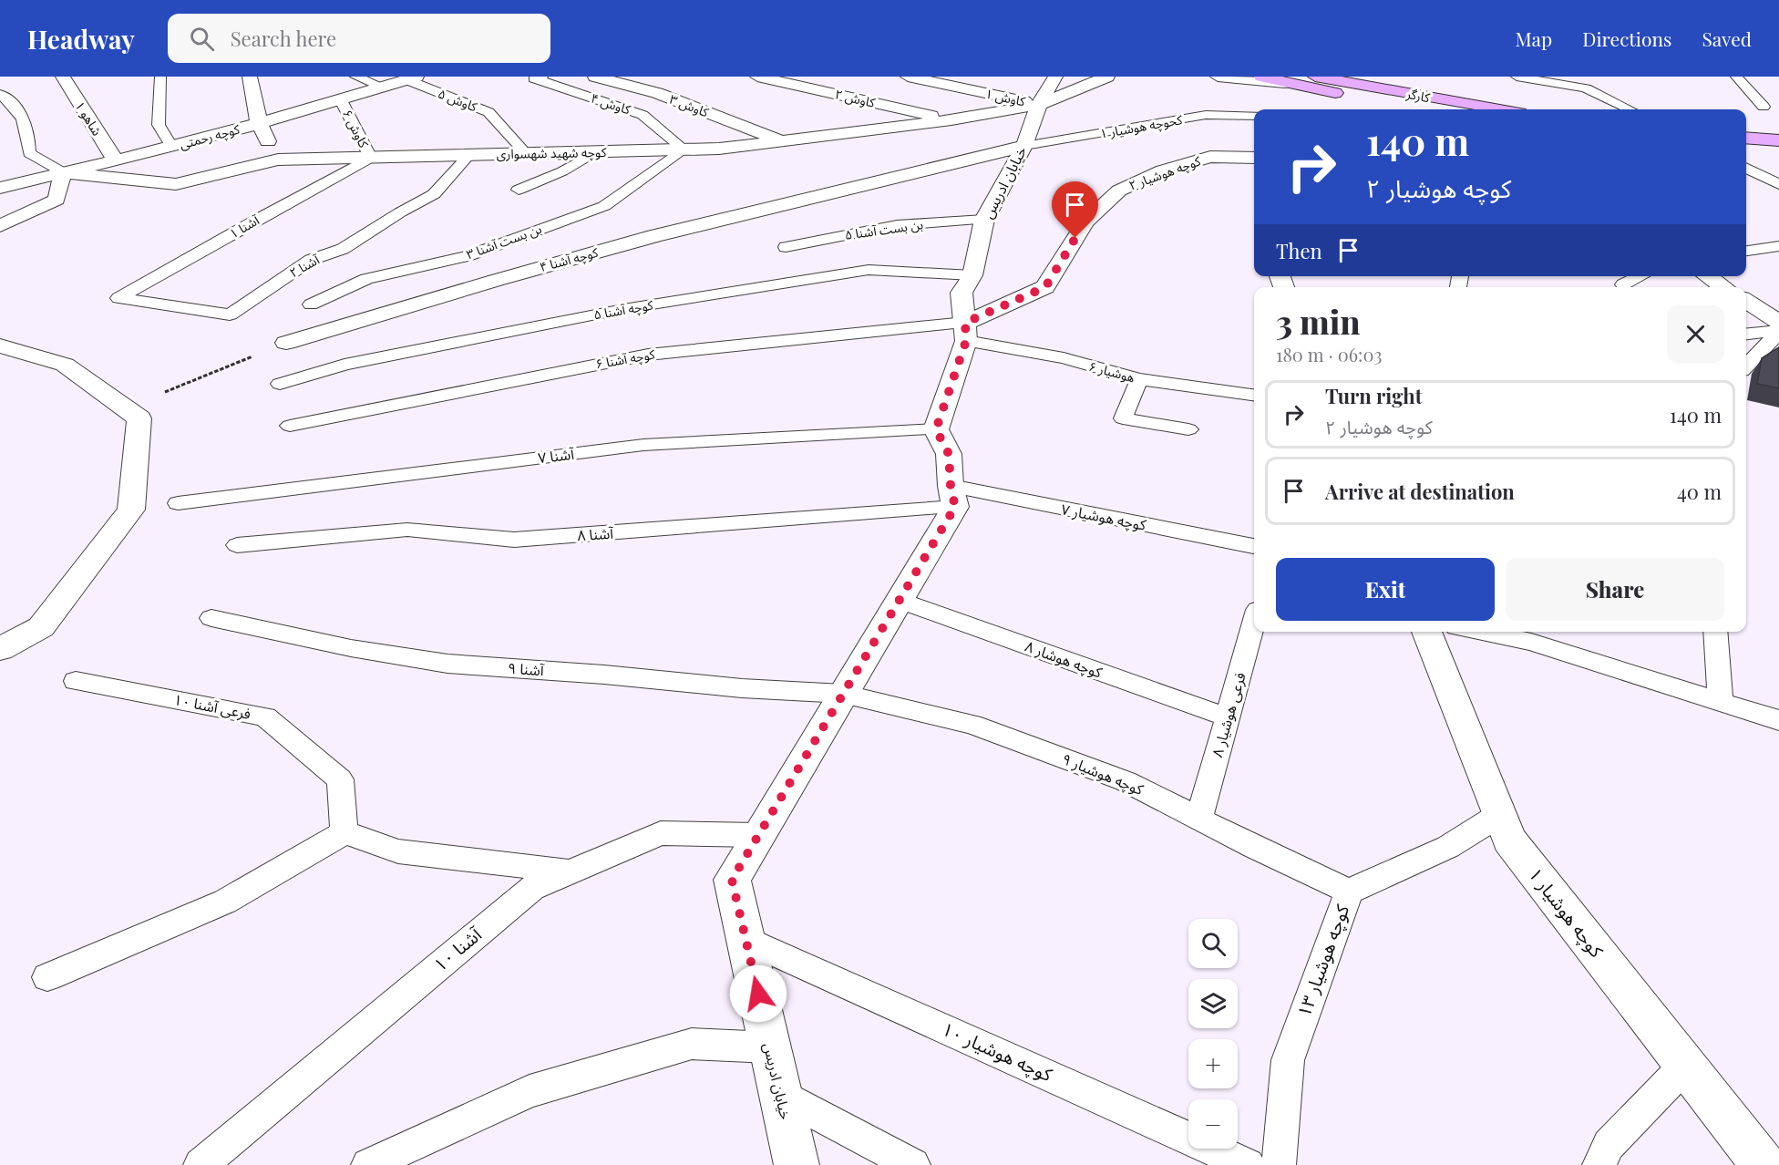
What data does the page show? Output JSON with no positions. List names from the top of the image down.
{
  "streets": {
    "main road": ["کارگر"],
    "street": [
      "کاوش ۱",
      "کاوش ۲",
      "کاوش ۳",
      "شاهو ۱",
      "کوچه رحمتی",
      "کوچه شهید شهسواری",
      "کوچه هوشیار ۲",
      "خیابان ادریس",
      "کوچه آشنا ۴",
      "کوچه هوشیار ۱"
    ],
    "lane": [
      "کاوش ۵",
      "کاوش ۴",
      "کحوچه هوشیار ۱",
      "کاوش ۶",
      "آشنا ۱",
      "بن بست آشنا ۵",
      "بن بست آشنا ۳",
      "آشنا ۲",
      "کوچه آشنا ۵",
      "کوچه آشنا ۶",
      "هوشیار ۶",
      "آشنا ۷",
      "کوچه هوشیار ۷",
      "آشنا ۸",
      "کوچه هوشار ۸",
      "آشنا ۹",
      "فرعی آشنا ۱۰",
      "فرعی هوشیار ۸",
      "کوچه هوشیار ۹",
      "آشنا ۱۰",
      "کوچه هوشیار ۱۳",
      "کوچه هوشیار ۱۰"
    ]
  },
  "crossings": [
    ["کاوش ۱", "کوچه شهید شهسواری"],
    ["کاوش ۱", "خیابان ادریس"],
    ["کاوش ۲", "کوچه شهید شهسواری"],
    ["کاوش ۵", "کوچه رحمتی"],
    ["کاوش ۵", "کوچه شهید شهسواری"],
    ["کاوش ۴", "کوچه شهید شهسواری"],
    ["کاوش ۴", "بن بست آشنا ۳"],
    ["کاوش ۳", "کوچه شهید شهسواری"],
    ["شاهو ۱", "کوچه رحمتی"],
    ["کحوچه هوشیار ۱", "خیابان ادریس"],
    ["کحوچه هوشیار ۱", "کوچه آشنا ۴"],
    ["کاوش ۶", "کوچه رحمتی"],
    ["کاوش ۶", "کوچه شهید شهسواری"],
    ["کاوش ۶", "آشنا ۱"],
    ["کوچه رحمتی", "کوچه شهید شهسواری"],
    ["کوچه شهید شهسواری", "خیابان ادریس"],
    ["کوچه شهید شهسواری", "آشنا ۱"],
    ["کوچه شهید شهسواری", "بن بست آشنا ۳"],
    ["کوچه شهید شهسواری", "آشنا ۲"],
    ["کوچه هوشیار ۲", "خیابان ادریس"],
    ["کوچه هوشیار ۲", "کوچه آشنا ۶"],
    ["کوچه هوشیار ۲", "هوشیار ۶"],
    ["خیابان ادریس", "بن بست آشنا ۵"],
    ["خیابان ادریس", "کوچه آشنا ۴"],
    ["خیابان ادریس", "کوچه آشنا ۵"],
    ["خیابان ادریس", "کوچه آشنا ۶"],
    ["خیابان ادریس", "هوشیار ۶"],
    ["خیابان ادریس", "آشنا ۷"],
    ["خیابان ادریس", "کوچه هوشیار ۷"],
    ["خیابان ادریس", "آشنا ۸"],
    ["خیابان ادریس", "کوچه هوشار ۸"],
    ["خیابان ادریس", "آشنا ۹"],
    ["خیابان ادریس", "کوچه هوشیار ۹"],
    ["خیابان ادریس", "آشنا ۱۰"],
    ["خیابان ادریس", "کوچه هوشیار ۱۰"],
    ["آشنا ۱", "آشنا ۲"],
    ["کوچه آشنا ۶", "هوشیار ۶"],
    ["کوچه هوشیار ۷", "آشنا ۸"],
    ["کوچه هوشار ۸", "فرعی هوشیار ۸"],
    ["آشنا ۹", "کوچه هوشیار ۹"],
    ["فرعی هوشیار ۸", "کوچه هوشیار ۹"],
    ["کوچه هوشیار ۹", "کوچه هوشیار ۱۳"],
    ["کوچه هوشیار ۱", "کوچه هوشیار ۱۳"]
  ],
  "page": {
    "header": "Headway",
    "search": "Search here",
    "nav": ["Map", "Directions", "Saved"],
    "turn": ["140 m", "کوچه هوشیار ۲"],
    "then": "Then",
    "heading": ["3 min", "180 m · 06:03"],
    "list": [
      {
        "name": "Turn right",
        "note": "کوچه هوشیار ۲",
        "value": "140 m"
      },
      {
        "name": "Arrive at destination",
        "value": "40 m"
      }
    ],
    "buttons": ["Exit", "Share"],
    "map_buttons": ["+", "−"]
  }
}
